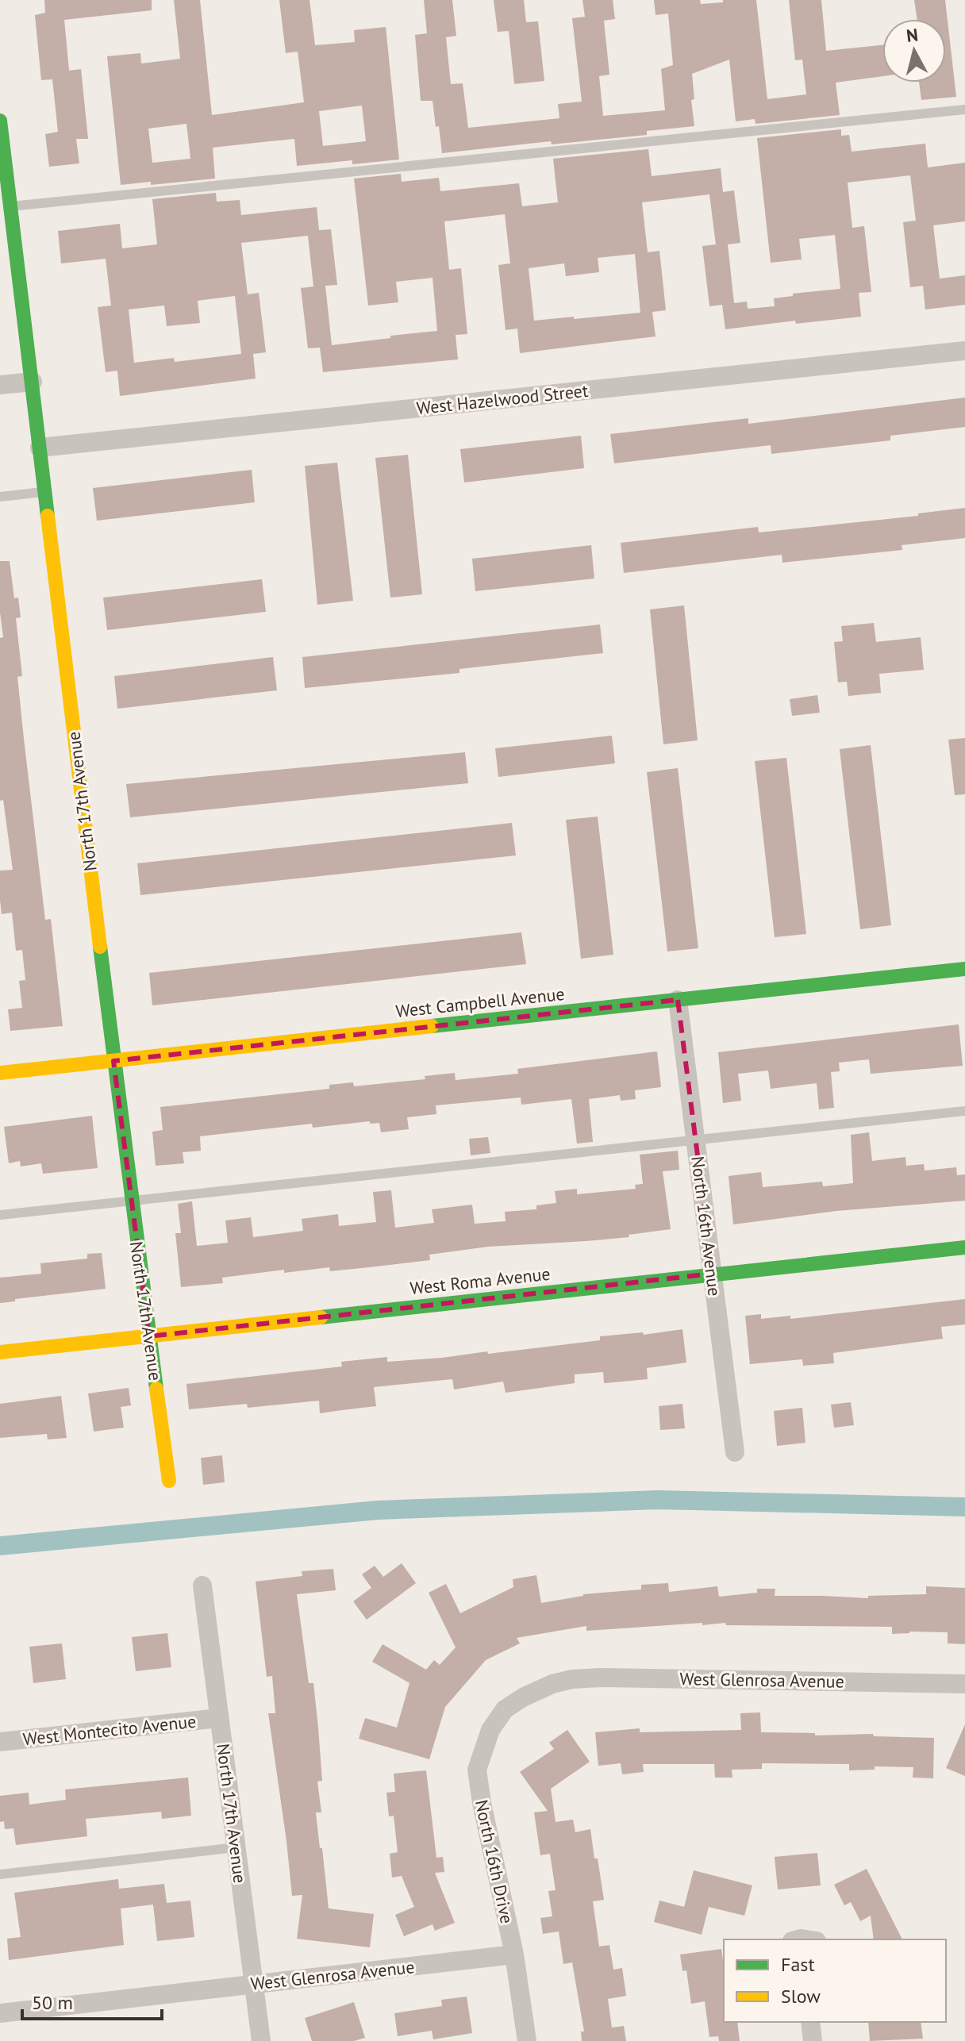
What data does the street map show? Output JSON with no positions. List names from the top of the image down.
{
  "streets": {
    "street": [
      "West Hazelwood Street",
      "North 17th Avenue",
      "West Campbell Avenue",
      "North 16th Avenue",
      "West Roma Avenue",
      "West Glenrosa Avenue",
      "West Montecito Avenue",
      "North 16th Drive"
    ]
  },
  "crossings": [
    ["West Hazelwood Street", "North 17th Avenue"],
    ["North 17th Avenue", "West Campbell Avenue"],
    ["North 17th Avenue", "West Roma Avenue"],
    ["North 17th Avenue", "West Glenrosa Avenue"],
    ["North 17th Avenue", "West Montecito Avenue"],
    ["West Campbell Avenue", "North 16th Avenue"],
    ["North 16th Avenue", "West Roma Avenue"],
    ["West Glenrosa Avenue", "North 16th Drive"]
  ],
  "legend": ["Fast", "Slow"],
  "scale_bar": "50 m",
  "north": "top"
}
